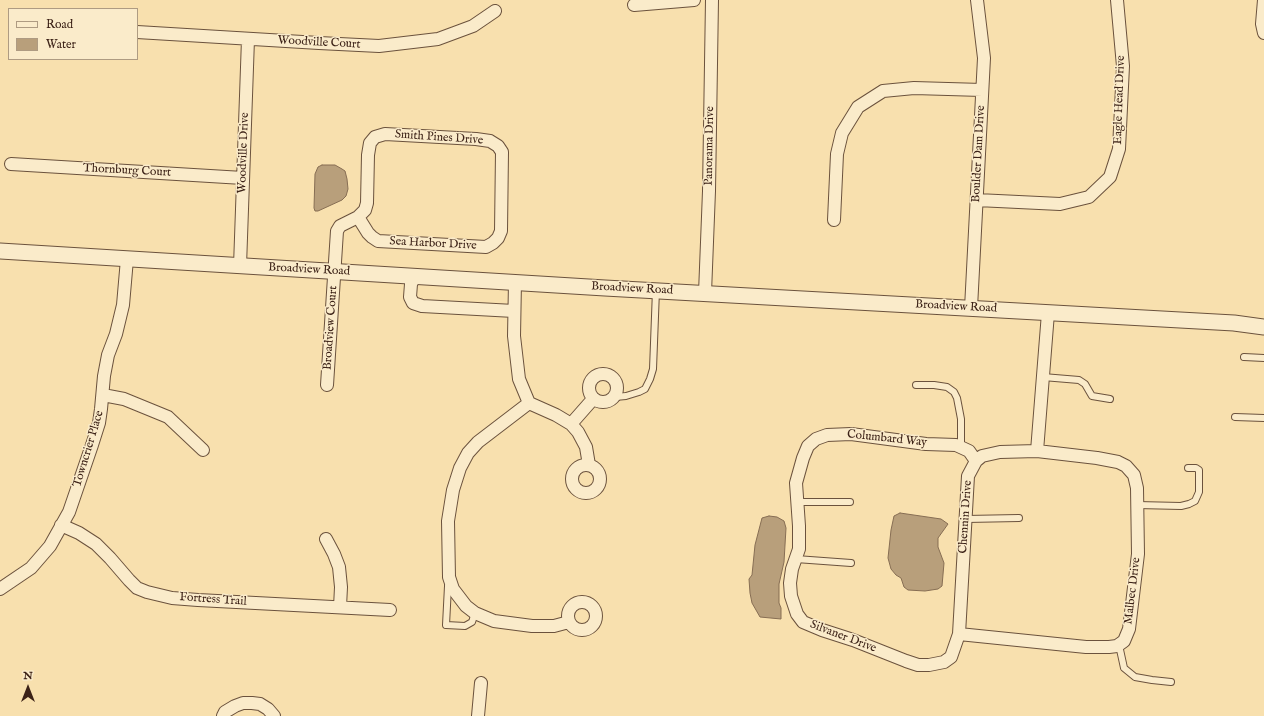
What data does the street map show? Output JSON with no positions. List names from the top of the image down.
{
  "streets": {
    "street": [
      "Woodville Court",
      "Eagle Head Drive",
      "Smith Pines Drive",
      "Panorama Drive",
      "Woodville Drive",
      "Boulder Dam Drive",
      "Thornburg Court",
      "Sea Harbor Drive",
      "Broadview Road",
      "Broadview Court",
      "Columbard Way",
      "Towncrier Place",
      "Chennin Drive",
      "Malbec Drive",
      "Fortress Trail",
      "Silvaner Drive"
    ]
  },
  "crossings": [
    ["Woodville Court", "Woodville Drive"],
    ["Eagle Head Drive", "Boulder Dam Drive"],
    ["Smith Pines Drive", "Sea Harbor Drive"],
    ["Smith Pines Drive", "Broadview Court"],
    ["Panorama Drive", "Broadview Road"],
    ["Woodville Drive", "Thornburg Court"],
    ["Woodville Drive", "Broadview Road"],
    ["Boulder Dam Drive", "Broadview Road"],
    ["Sea Harbor Drive", "Broadview Court"],
    ["Broadview Road", "Broadview Court"],
    ["Broadview Road", "Towncrier Place"],
    ["Columbard Way", "Silvaner Drive"],
    ["Towncrier Place", "Fortress Trail"],
    ["Chennin Drive", "Silvaner Drive"]
  ],
  "legend": ["Road", "Water"],
  "north": "top"
}
